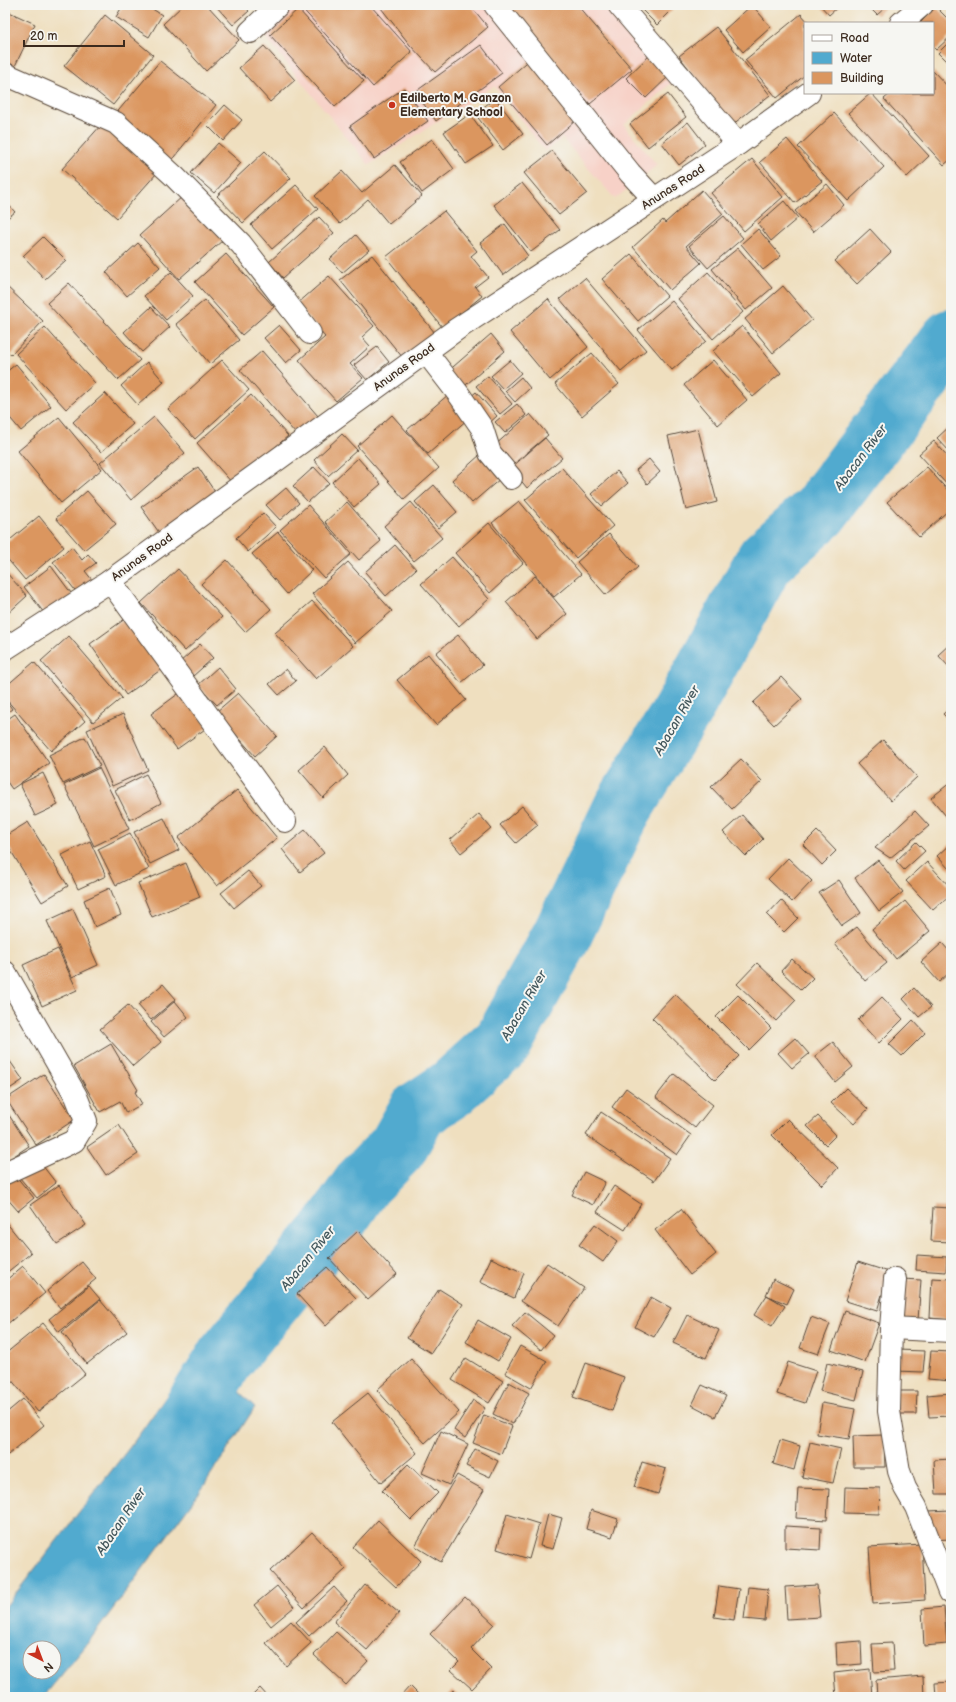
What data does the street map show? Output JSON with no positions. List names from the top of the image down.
{
  "streets": {
    "street": ["Anunas Road"]
  },
  "water": ["Abacan River"],
  "places": ["Edilberto M. Ganzon Elementary School"],
  "legend": ["Road", "Water", "Building"],
  "scale_bar": "20 m",
  "north": "bottom right"
}
